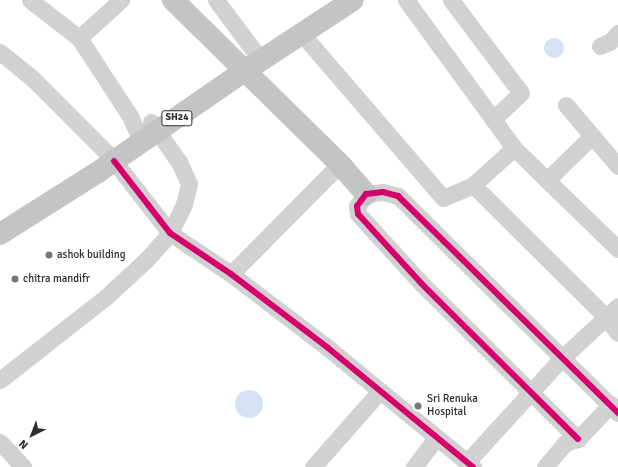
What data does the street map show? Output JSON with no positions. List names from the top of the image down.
{
  "streets": {
    "main road": ["SH24"]
  },
  "places": ["ashok building", "chitra mandifr", "Sri Renuka Hospital"],
  "north": "bottom left"
}
